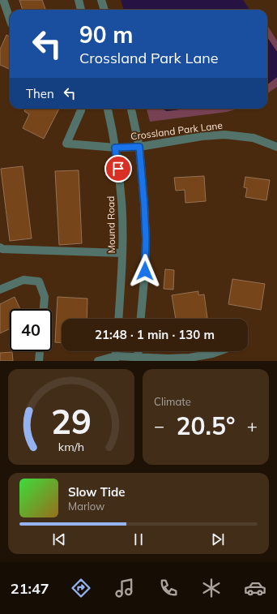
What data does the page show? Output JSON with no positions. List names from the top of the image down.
{
  "streets": {
    "street": ["Crossland Park Lane", "Mound Road"]
  },
  "crossings": [
    ["Crossland Park Lane", "Mound Road"]
  ],
  "page": {
    "turn": ["90 m", "Crossland Park Lane"],
    "then": "Then",
    "limit": "40",
    "trip": "21:48 · 1 min · 130 m",
    "tile": "Climate",
    "heat": ["−", "20.5°", "+"],
    "song": ["Slow Tide", "Marlow"],
    "tabs": "21:47",
    "gauge": ["29", "km/h"]
  }
}
